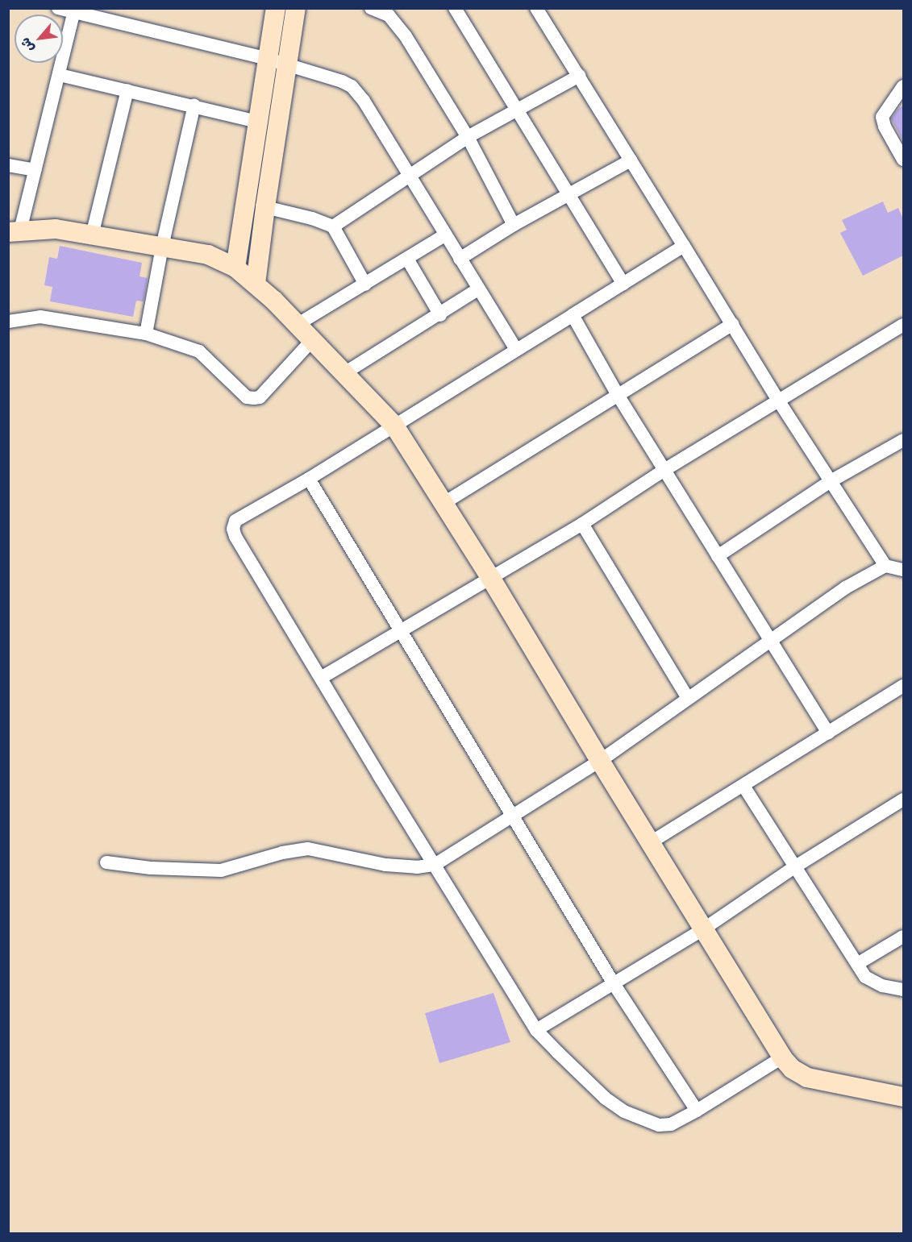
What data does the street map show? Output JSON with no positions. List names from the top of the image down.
{
  "north": "bottom left"
}
